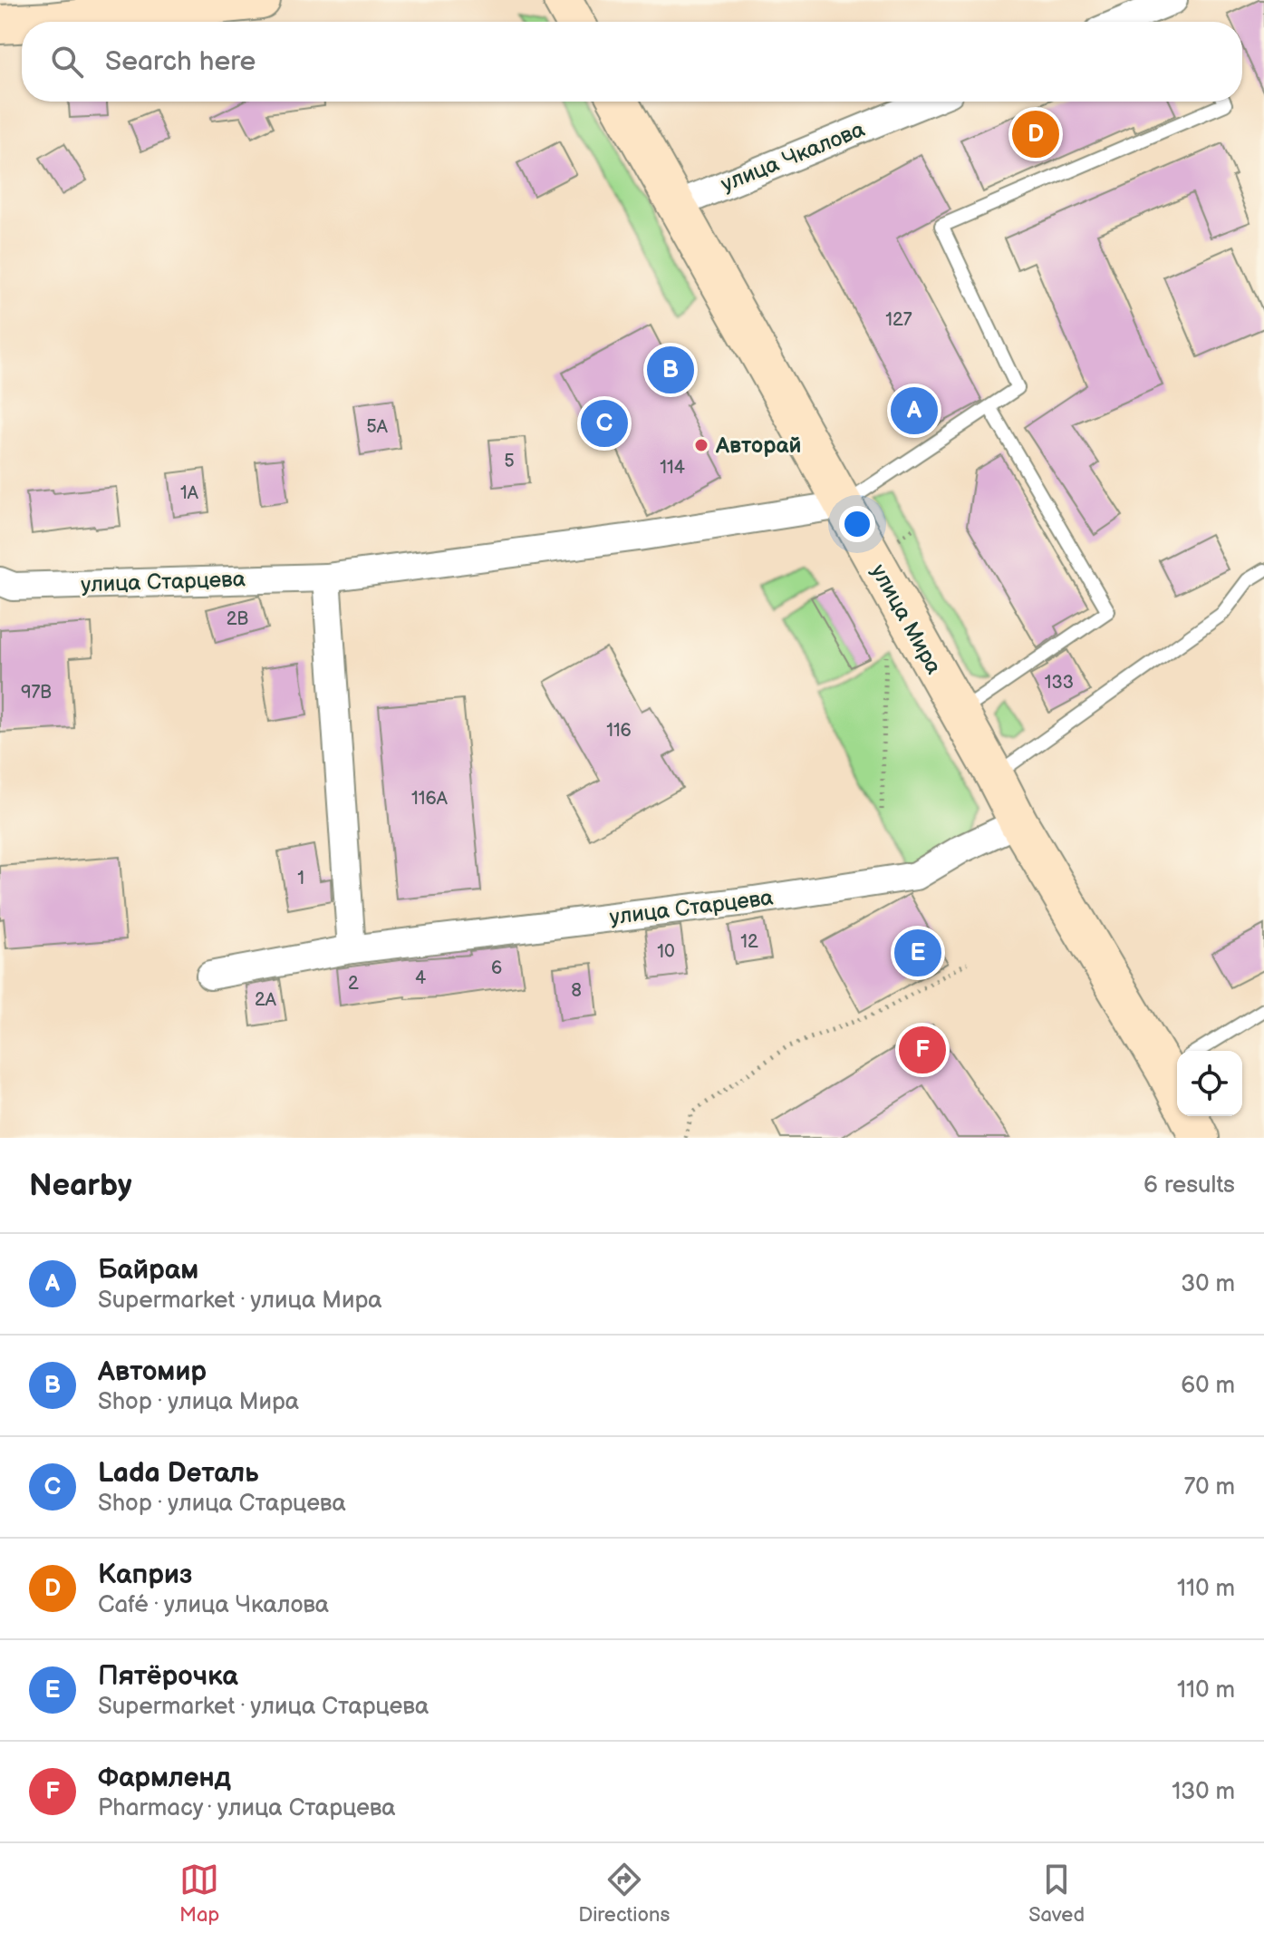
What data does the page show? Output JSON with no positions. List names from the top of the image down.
{
  "streets": {
    "main road": ["улица Мира"],
    "street": ["улица Чкалова", "улица Старцева"]
  },
  "crossings": [
    ["улица Чкалова", "улица Мира"],
    ["улица Старцева", "улица Мира"]
  ],
  "places": ["Авторай"],
  "house_numbers": [
    "127",
    "5А",
    "5",
    "114",
    "1А",
    "2В",
    "133",
    "97В",
    "116",
    "116А",
    "1",
    "12",
    "10",
    "6",
    "4",
    "2",
    "8",
    "2А"
  ],
  "page": {
    "search": "Search here",
    "pins": [
      "D",
      "B",
      "A",
      "C",
      "E",
      "F"
    ],
    "heading": ["Nearby", "6 results"],
    "list": [
      {
        "mark": "A",
        "name": "Байрам",
        "note": "Supermarket · улица Мира",
        "value": "30 m"
      },
      {
        "mark": "B",
        "name": "Автомир",
        "note": "Shop · улица Мира",
        "value": "60 m"
      },
      {
        "mark": "C",
        "name": "Lada Dеталь",
        "note": "Shop · улица Старцева",
        "value": "70 m"
      },
      {
        "mark": "D",
        "name": "Каприз",
        "note": "Café · улица Чкалова",
        "value": "110 m"
      },
      {
        "mark": "E",
        "name": "Пятёрочка",
        "note": "Supermarket · улица Старцева",
        "value": "110 m"
      },
      {
        "mark": "F",
        "name": "Фармленд",
        "note": "Pharmacy · улица Старцева",
        "value": "130 m"
      }
    ],
    "nav": ["Map", "Directions", "Saved"]
  }
}
